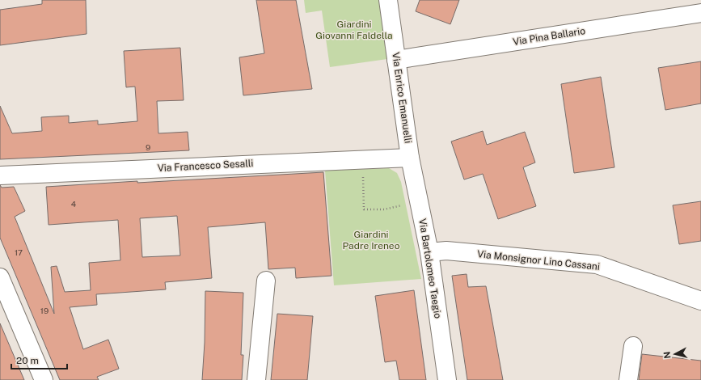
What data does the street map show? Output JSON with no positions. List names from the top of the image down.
{
  "streets": {
    "street": [
      "Via Pina Ballario",
      "Via Enrico Emanuelli",
      "Via Francesco Sesalli",
      "Via Monsignor Lino Cassani",
      "Via Bartolomeo Taegio"
    ]
  },
  "crossings": [
    ["Via Pina Ballario", "Via Enrico Emanuelli"],
    ["Via Enrico Emanuelli", "Via Francesco Sesalli"],
    ["Via Enrico Emanuelli", "Via Bartolomeo Taegio"],
    ["Via Francesco Sesalli", "Via Bartolomeo Taegio"],
    ["Via Monsignor Lino Cassani", "Via Bartolomeo Taegio"]
  ],
  "parks": ["Giardini Giovanni Faldella", "Giardini Padre Ireneo"],
  "house_numbers": [
    "9",
    "4",
    "17",
    "19"
  ],
  "scale_bar": "20 m",
  "north": "left"
}
